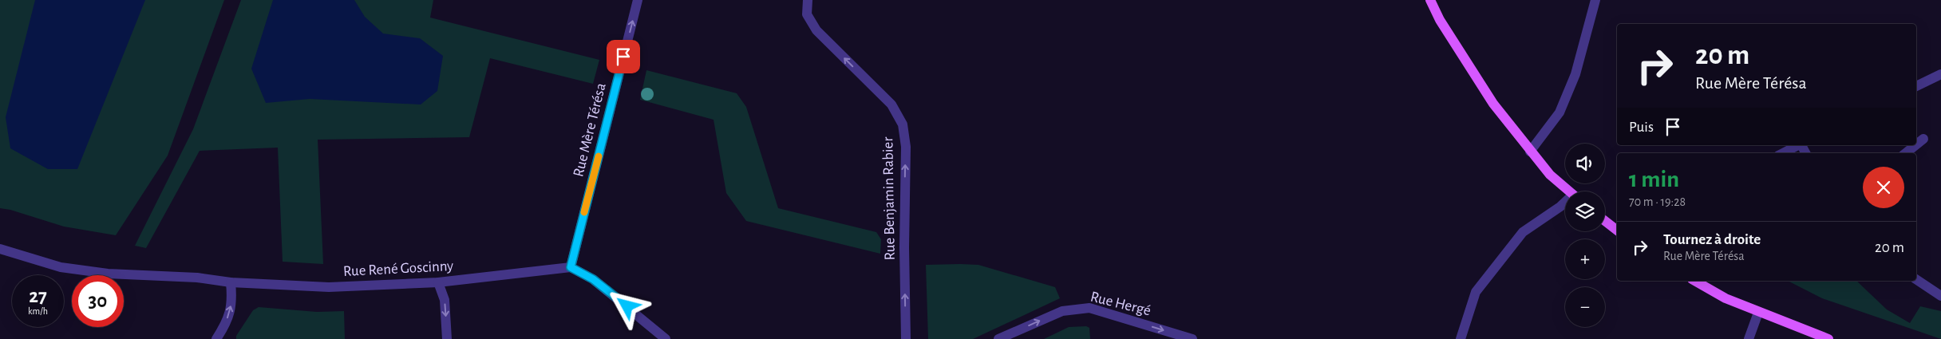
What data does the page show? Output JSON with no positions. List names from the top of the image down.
{
  "streets": {
    "street": [
      "Rue Mère Térésa",
      "Rue Benjamin Rabier",
      "Rue René Goscinny",
      "Rue Hergé"
    ]
  },
  "crossings": [
    ["Rue Mère Térésa", "Rue René Goscinny"]
  ],
  "one_way": ["Rue Mère Térésa", "Rue Benjamin Rabier", "Rue Hergé"],
  "page": {
    "turn": ["20 m", "Rue Mère Térésa"],
    "then": "Puis",
    "map_buttons": ["+", "−"],
    "heading": ["1 min", "70 m · 19:28"],
    "list": [
      {
        "name": "Tournez à droite",
        "note": "Rue Mère Térésa",
        "value": "20 m"
      }
    ],
    "speed": "27 km/h",
    "limit": "30"
  }
}
